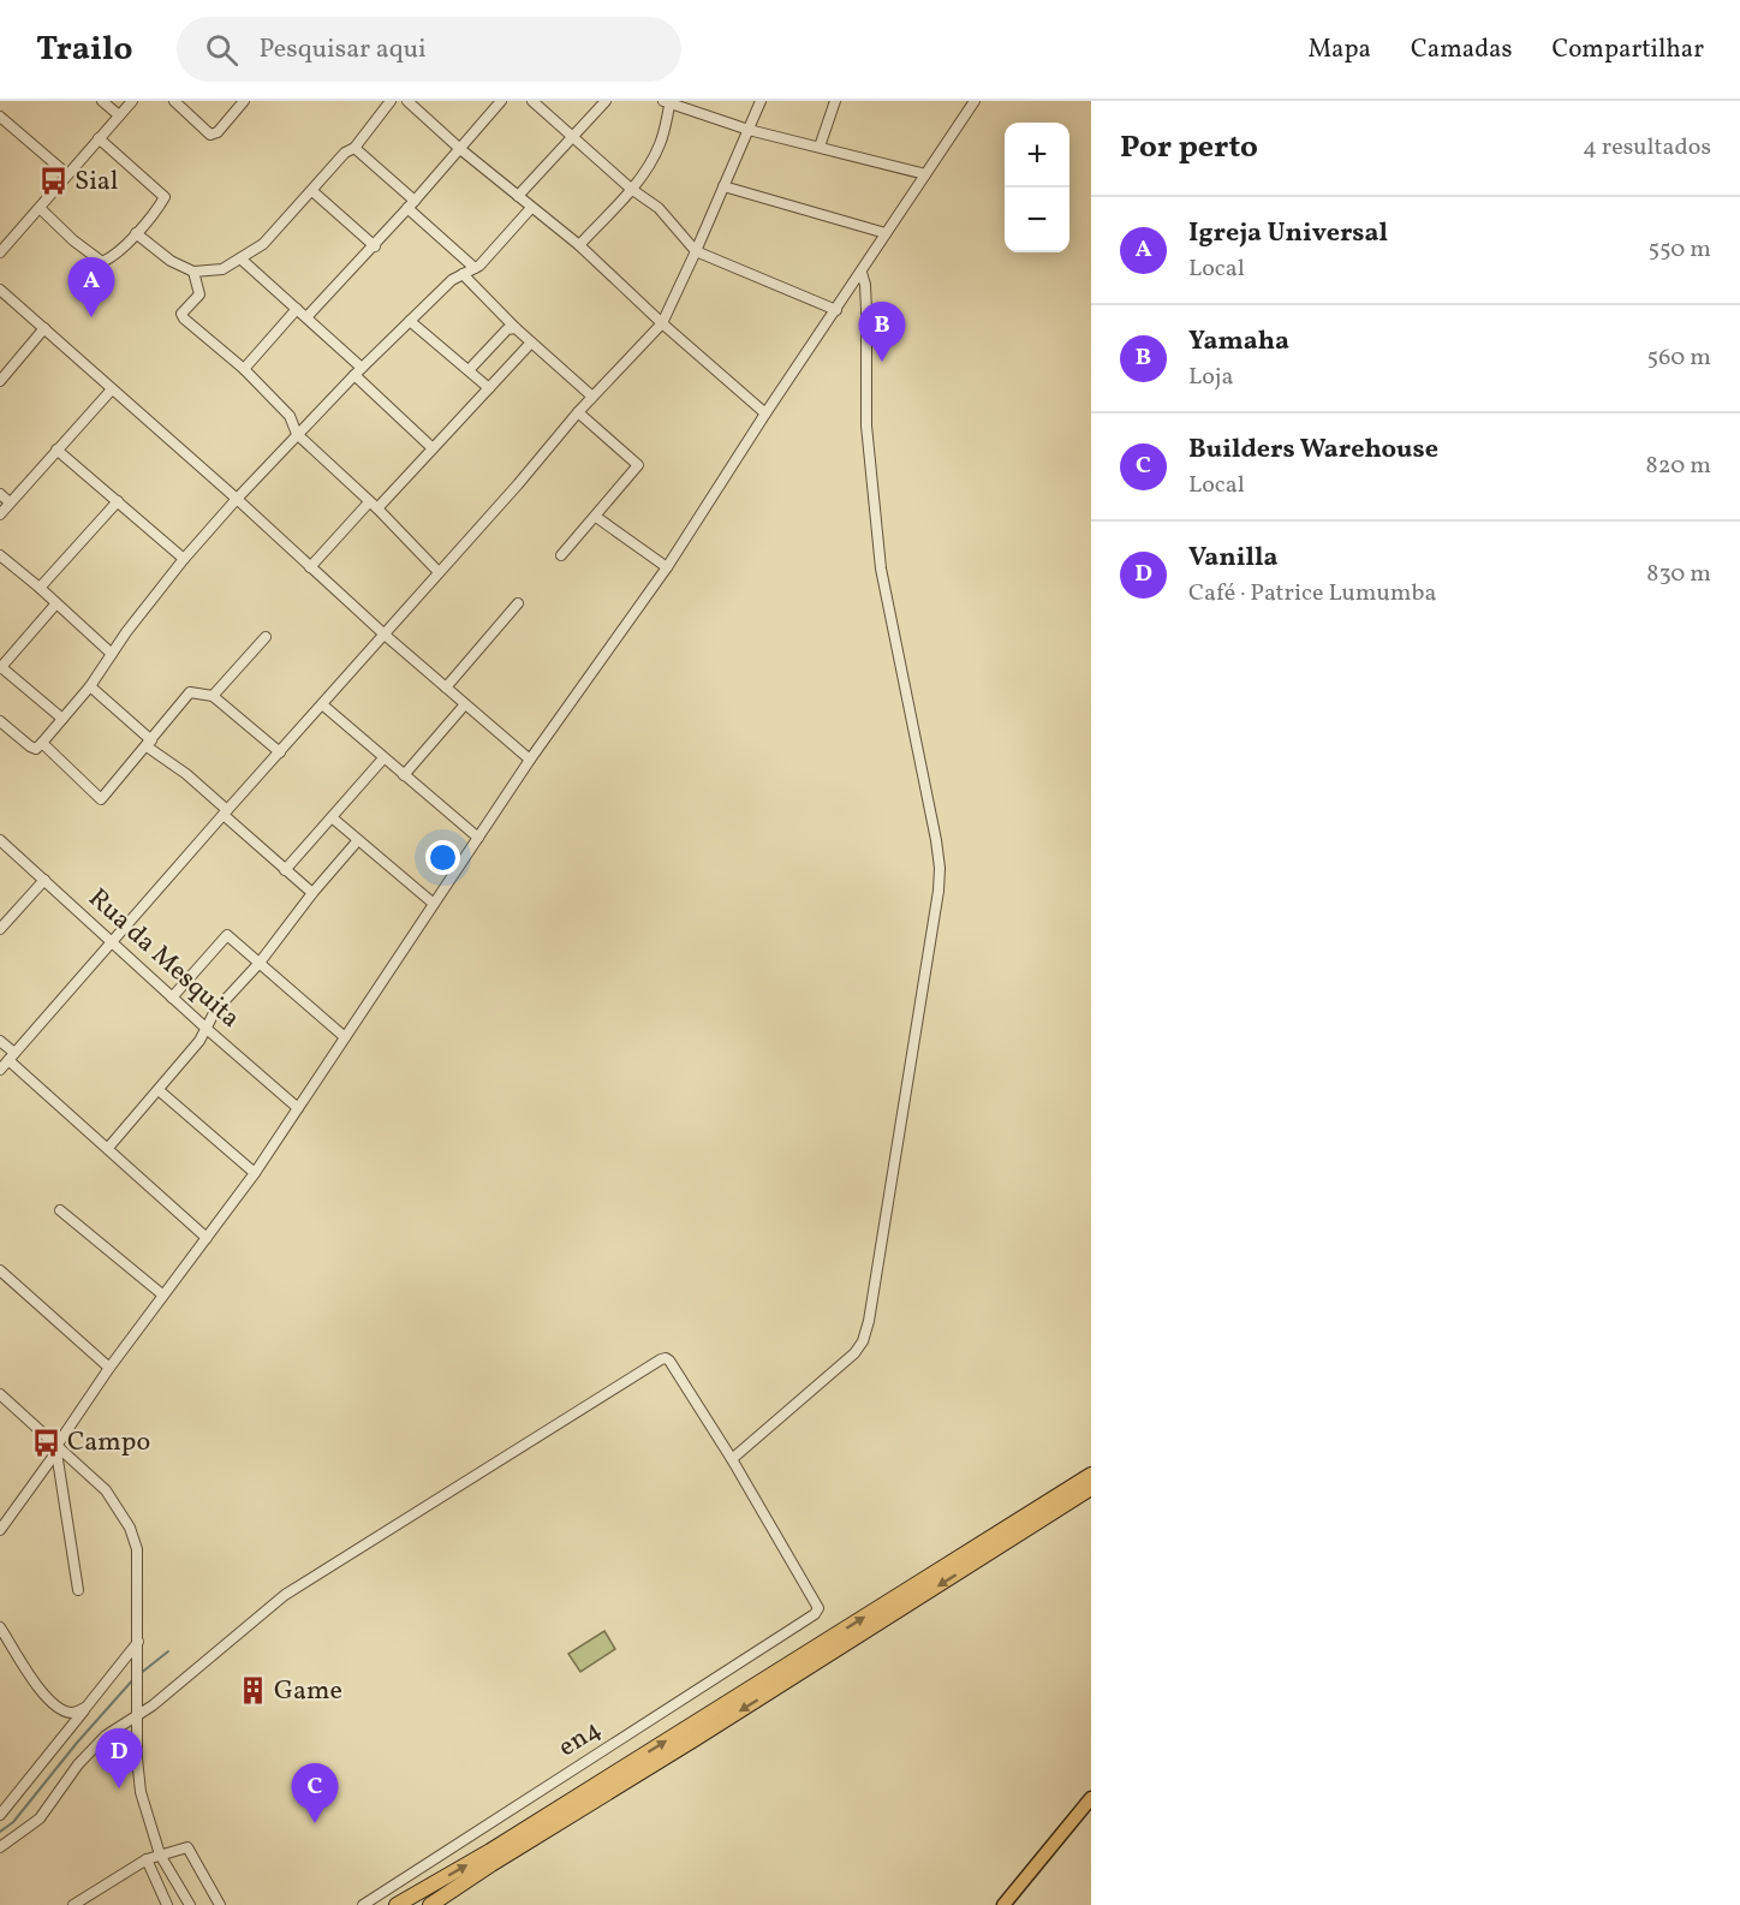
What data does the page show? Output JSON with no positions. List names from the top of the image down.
{
  "streets": {
    "street": ["Rua da Mesquita", "en4"]
  },
  "places": {
    "bus stop": ["Sial", "Campo"],
    "building": ["Game"]
  },
  "page": {
    "header": "Trailo",
    "search": "Pesquisar aqui",
    "nav": ["Mapa", "Camadas", "Compartilhar"],
    "heading": ["Por perto", "4 resultados"],
    "map_buttons": ["+", "−"],
    "list": [
      {
        "mark": "A",
        "name": "Igreja Universal",
        "note": "Local",
        "value": "550 m"
      },
      {
        "mark": "B",
        "name": "Yamaha",
        "note": "Loja",
        "value": "560 m"
      },
      {
        "mark": "C",
        "name": "Builders Warehouse",
        "note": "Local",
        "value": "820 m"
      },
      {
        "mark": "D",
        "name": "Vanilla",
        "note": "Café · Patrice Lumumba",
        "value": "830 m"
      }
    ],
    "pins": [
      "A",
      "B",
      "D",
      "C"
    ]
  }
}
